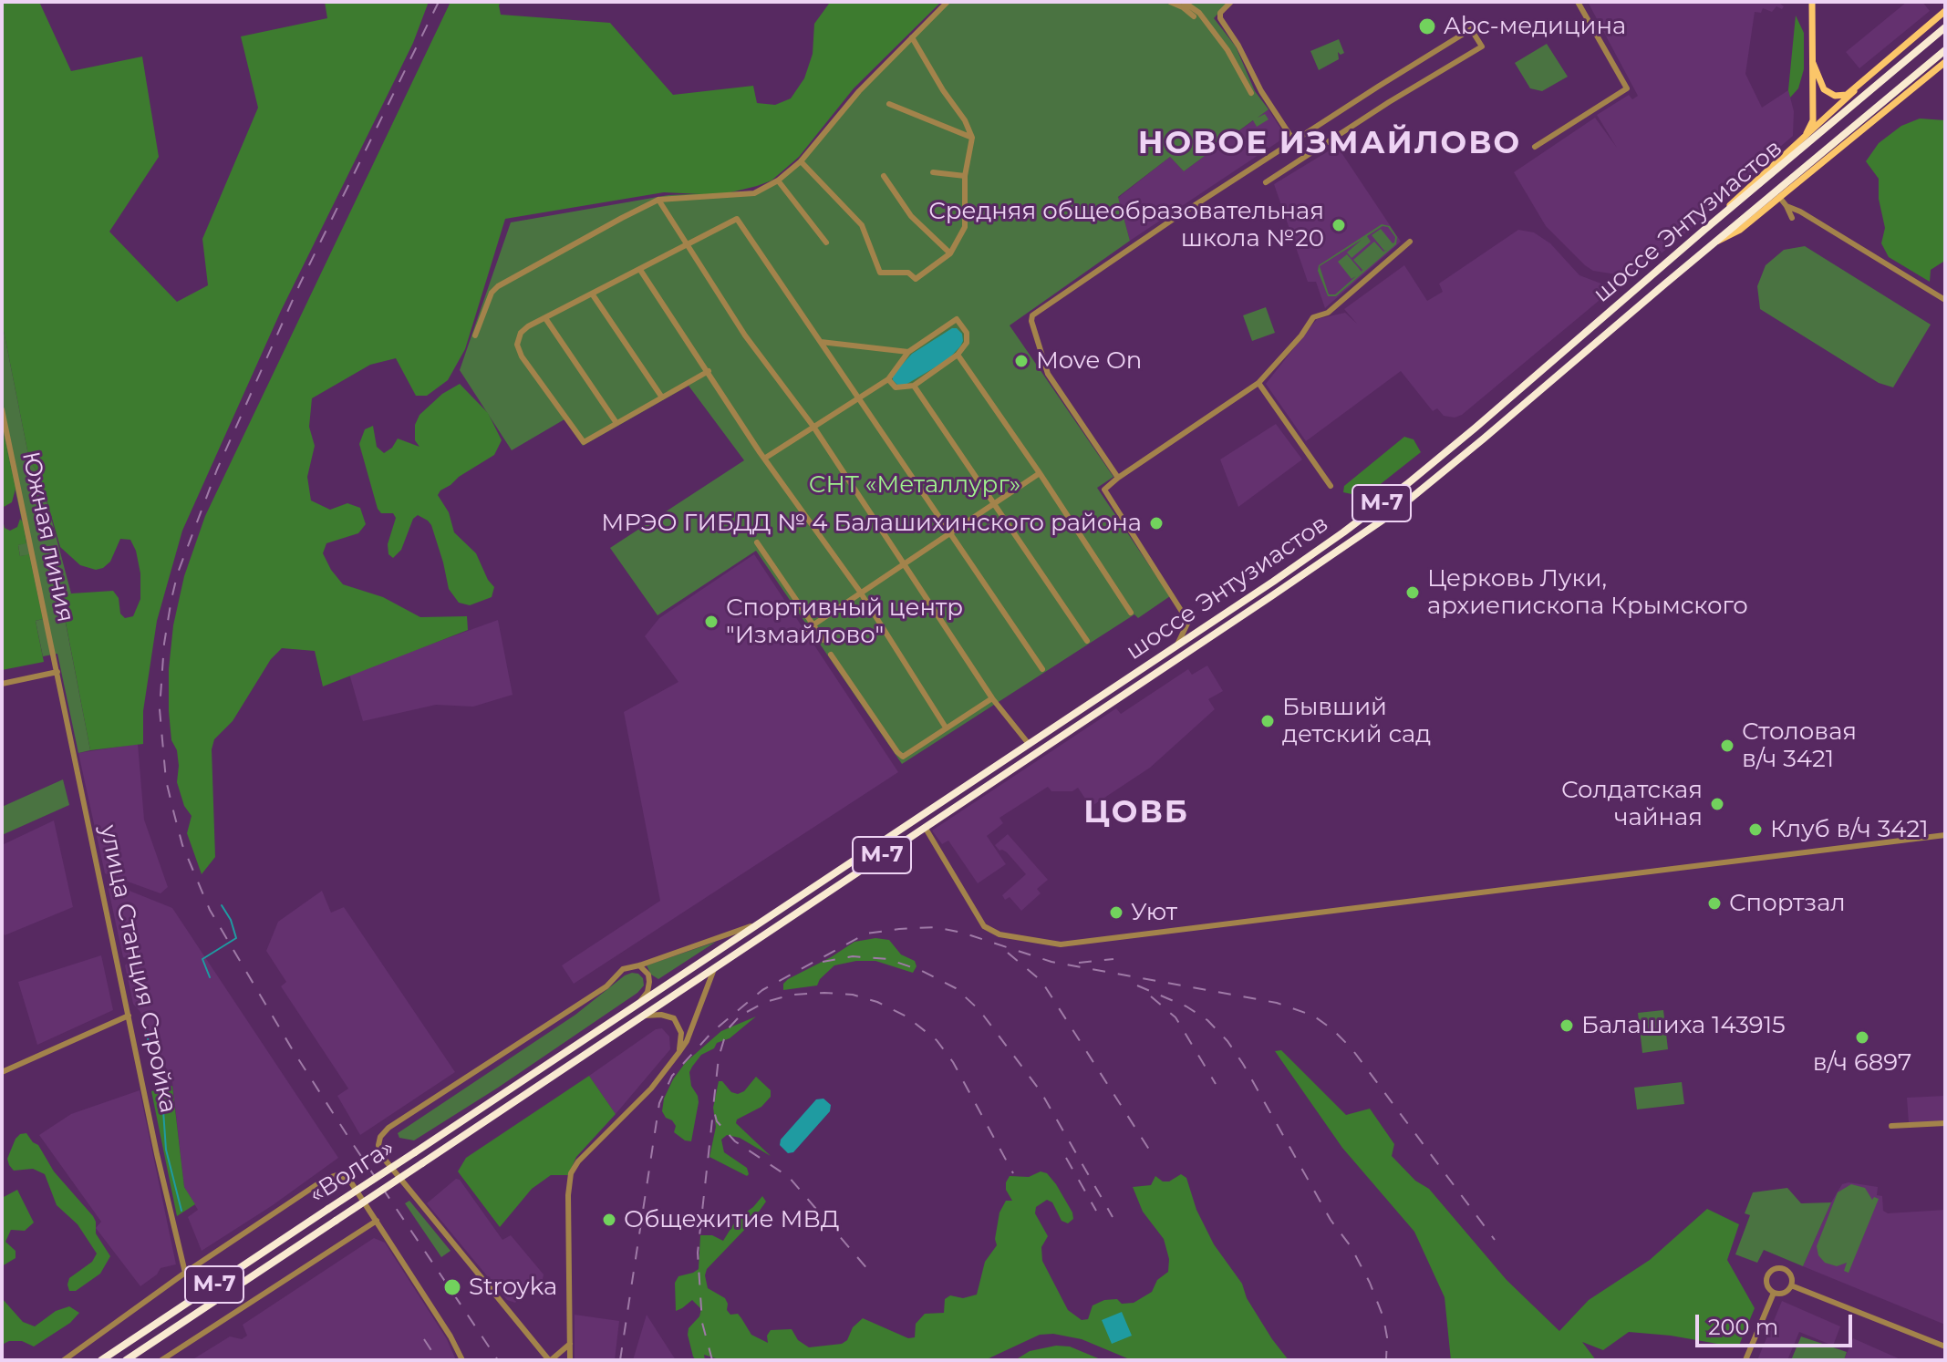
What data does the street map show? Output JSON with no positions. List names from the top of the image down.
{
  "streets": {
    "highway": ["шоссе Энтузиастов", "М-7", "«Волга»"],
    "street": ["Южная линия", "улица Станция Стройка"]
  },
  "crossings": [
    ["шоссе Энтузиастов", "«Волга»"],
    ["Южная линия", "улица Станция Стройка"]
  ],
  "districts": ["НОВОЕ ИЗМАЙЛОВО", "ЦОВБ"],
  "parks": ["СНТ «Металлург»"],
  "places": [
    "Abc-медицина",
    "Средняя общеобразовательная школа №20",
    "Move On",
    "МРЭО ГИБДД № 4 Балашихинского района",
    "Церковь Луки, архиепископа Крымского",
    "Спортивный центр \"Измайлово\"",
    "Бывший детский сад",
    "Столовая в/ч 3421",
    "Солдатская чайная",
    "Клуб в/ч 3421",
    "Спортзал",
    "Уют",
    "Балашиха 143915",
    "в/ч 6897",
    "Общежитие МВД",
    "Stroyka"
  ],
  "scale_bar": "200 m"
}
